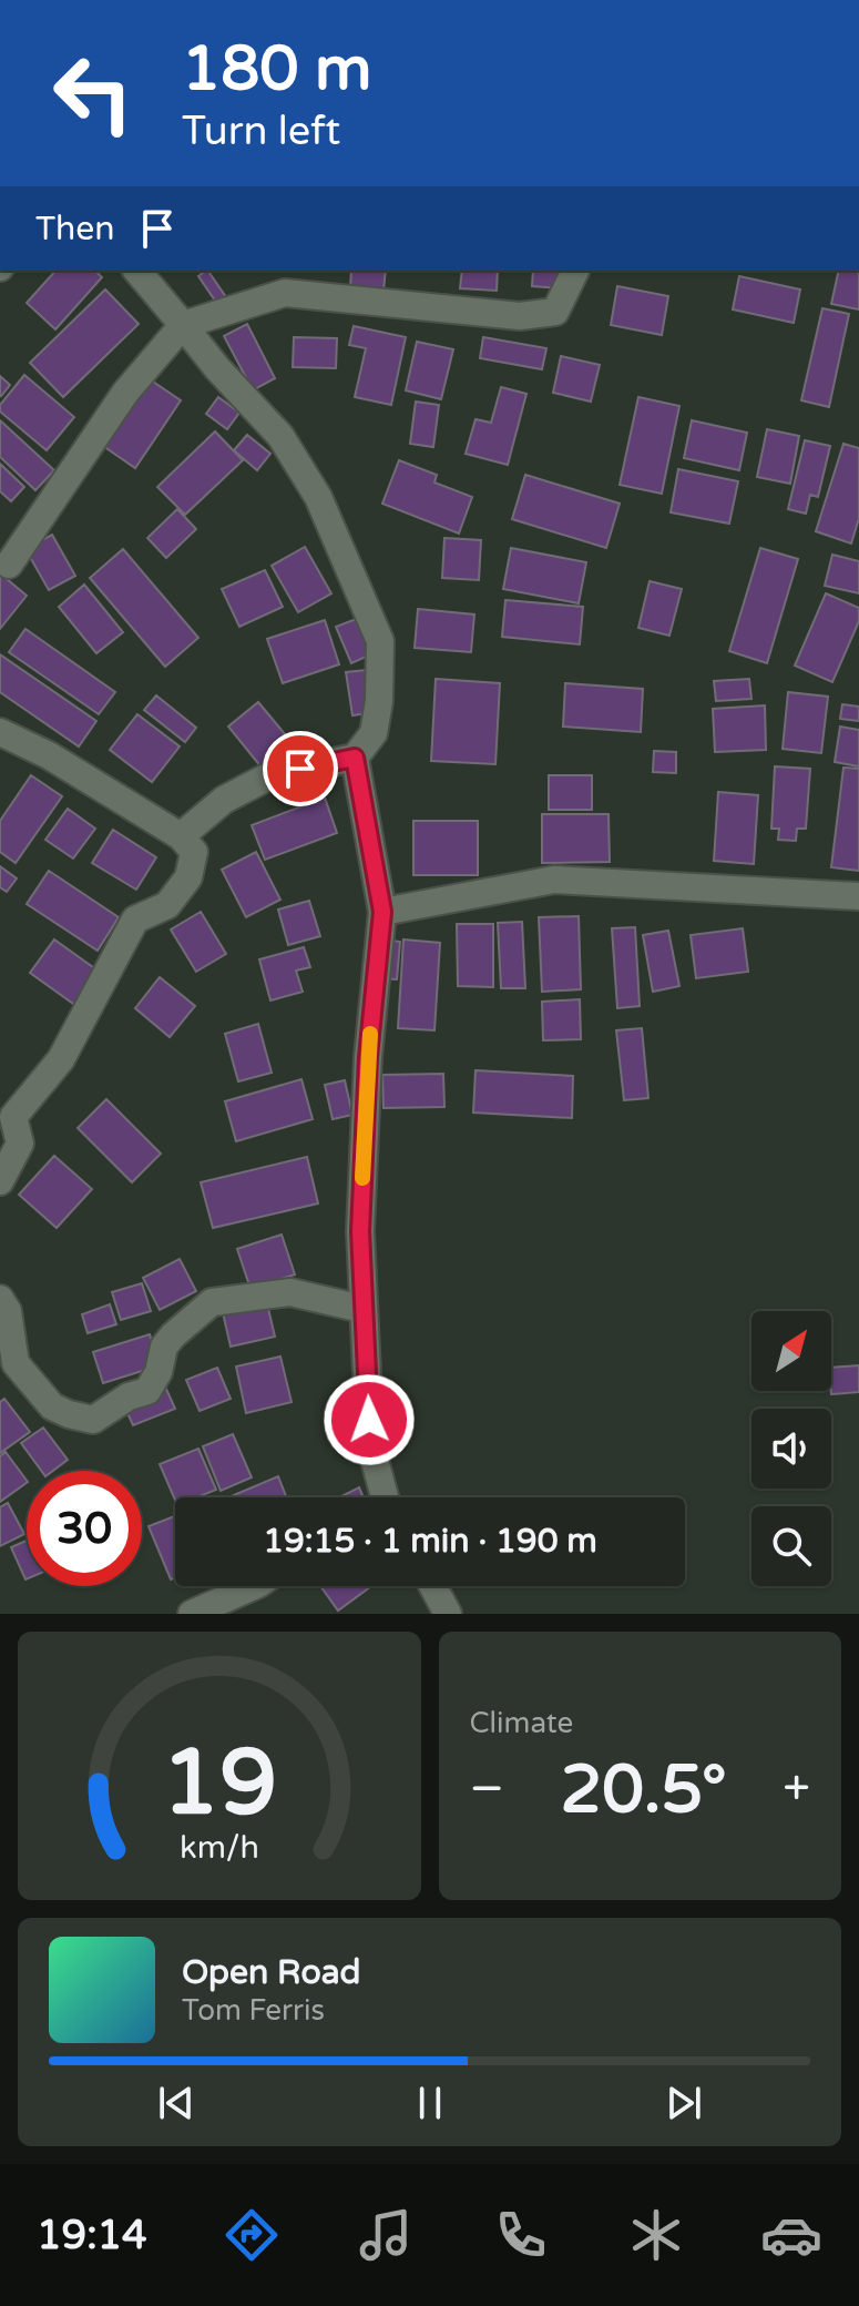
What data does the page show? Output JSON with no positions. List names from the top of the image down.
{
  "north": "top right",
  "page": {
    "turn": ["180 m", "Turn left"],
    "then": "Then",
    "limit": "30",
    "trip": "19:15 · 1 min · 190 m",
    "tile": "Climate",
    "heat": ["−", "20.5°", "+"],
    "song": ["Open Road", "Tom Ferris"],
    "tabs": "19:14",
    "gauge": ["19", "km/h"]
  }
}
